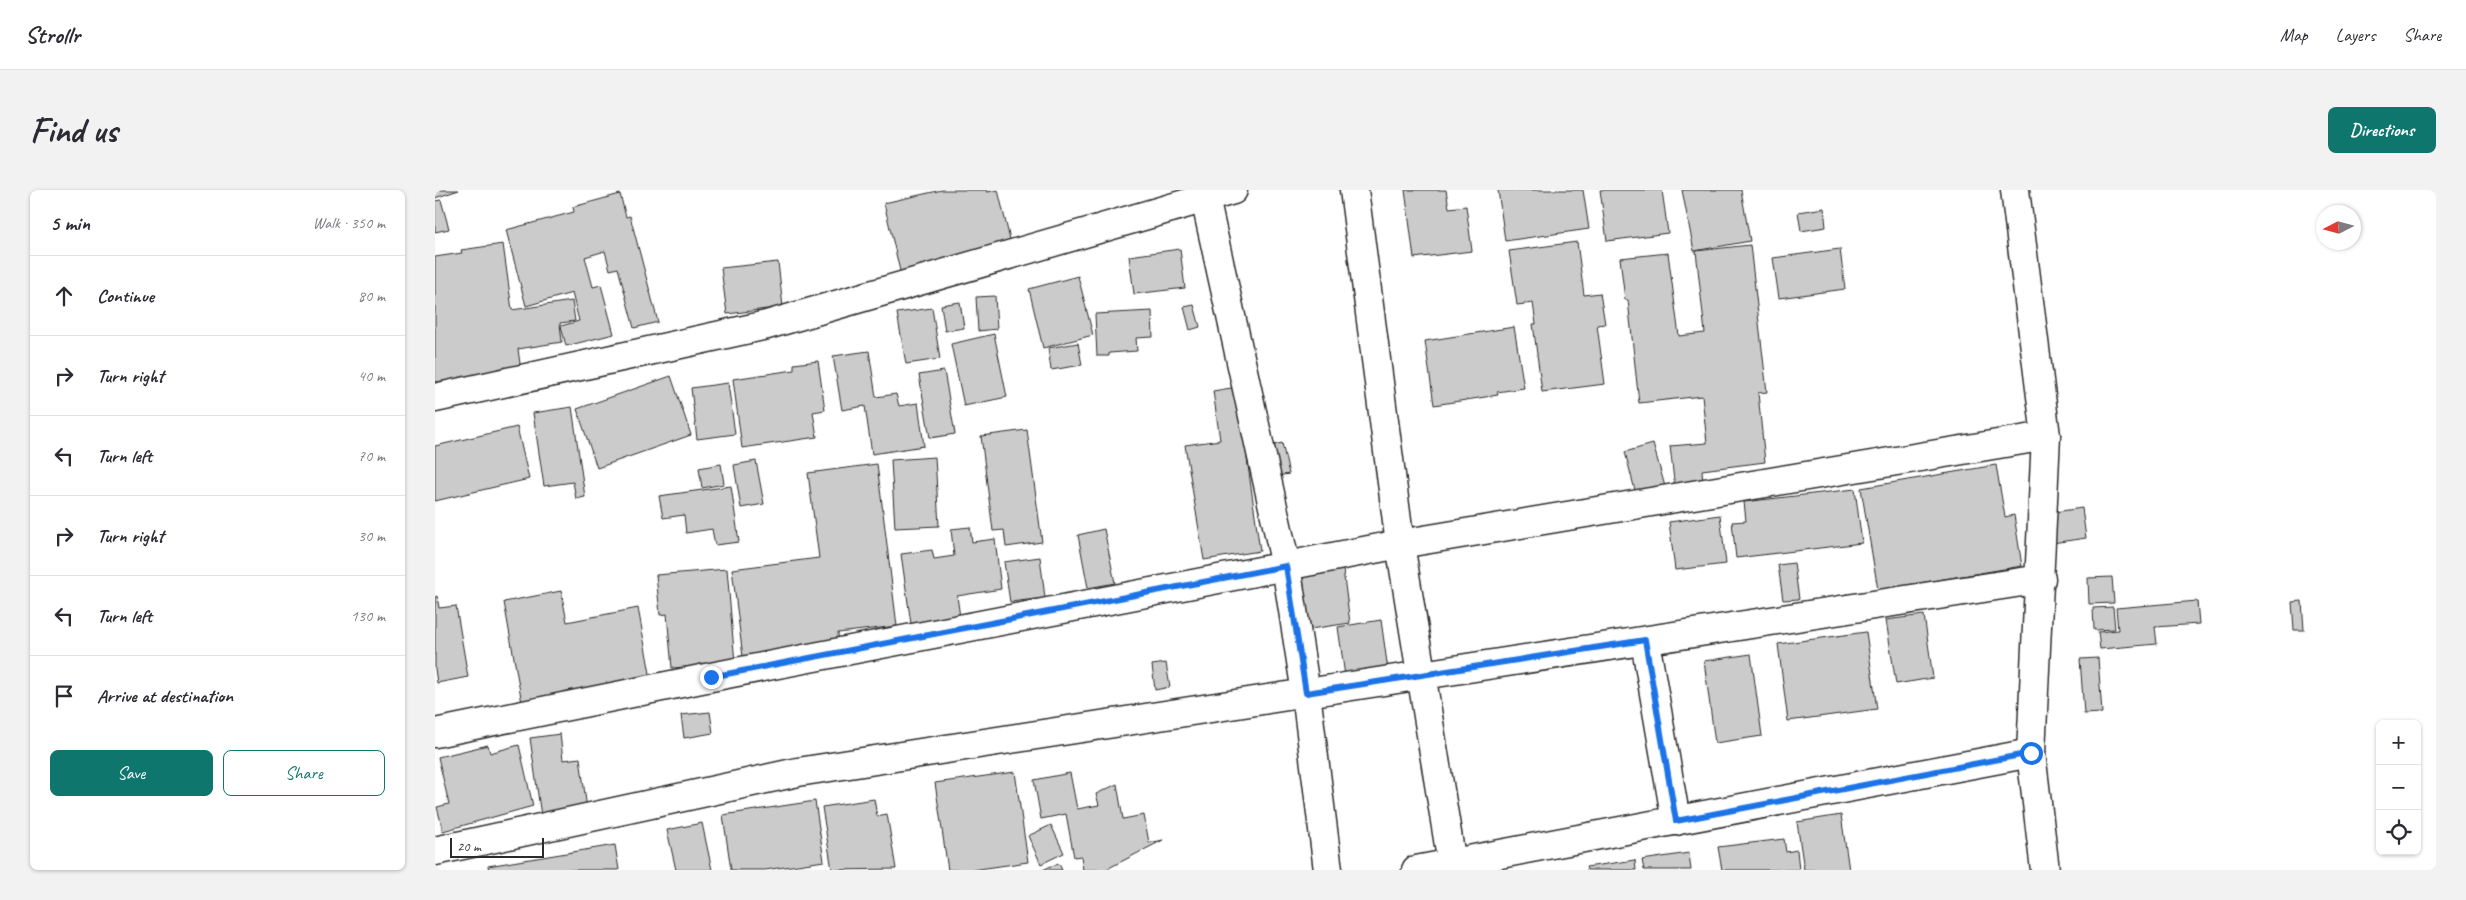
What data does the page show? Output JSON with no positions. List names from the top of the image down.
{
  "scale_bar": "20 m",
  "north": "left",
  "page": {
    "header": "Strollr",
    "nav": ["Map", "Layers", "Share"],
    "buttons": [
      "Directions",
      ["Save", "Share"]
    ],
    "title": "Find us",
    "heading": ["5 min", "Walk · 350 m"],
    "list": [
      ["Continue", "80 m"],
      ["Turn right", "40 m"],
      ["Turn left", "70 m"],
      ["Turn right", "30 m"],
      ["Turn left", "130 m"],
      "Arrive at destination"
    ],
    "map_buttons": ["+", "−"],
    "scale": "20 m"
  }
}
